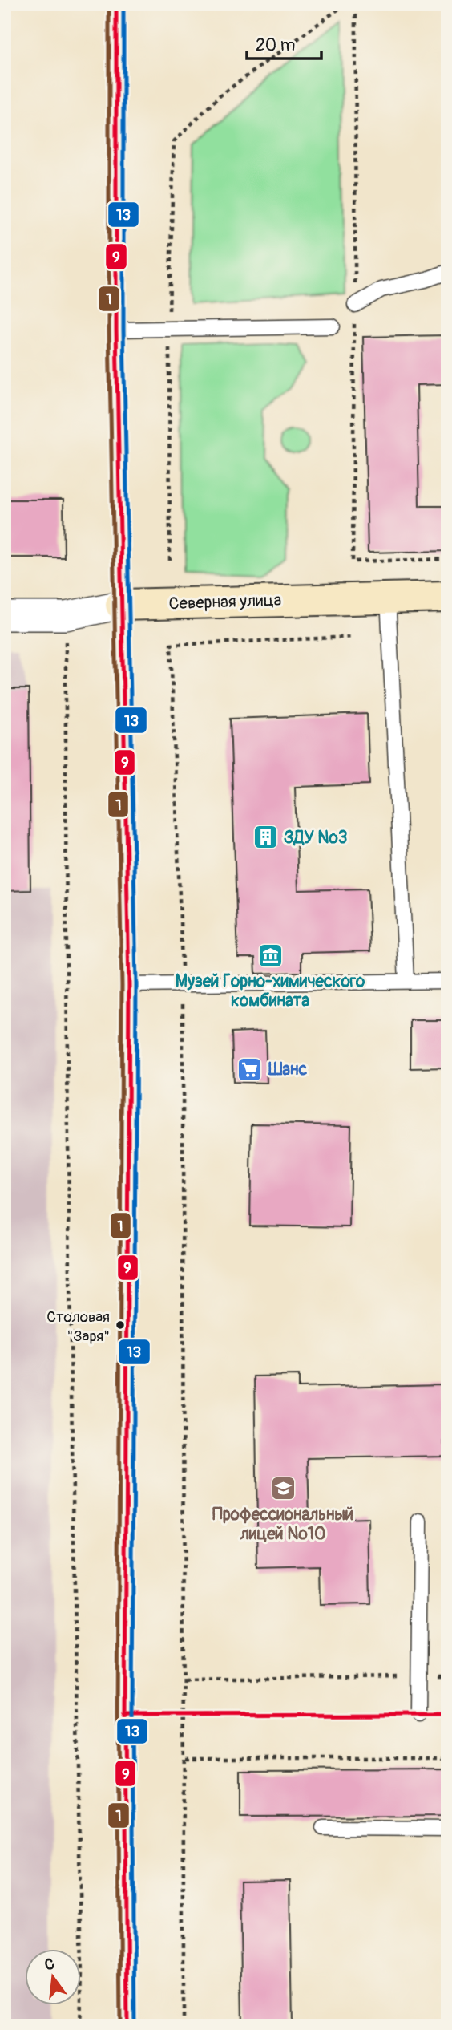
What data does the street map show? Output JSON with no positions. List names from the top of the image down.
{
  "streets": {
    "street": ["Северная улица"]
  },
  "places": {
    "building": ["ЗДУ №3"],
    "museum": ["Музей Горно-химического комбината"],
    "supermarket": ["Шанс"],
    "other": ["Столовая \"Заря\""],
    "school or university": ["Профессиональный лицей №10"]
  },
  "lines": ["transit line 9", "transit line 1", "transit line 13"],
  "scale_bar": "20 m",
  "north": "top"
}
